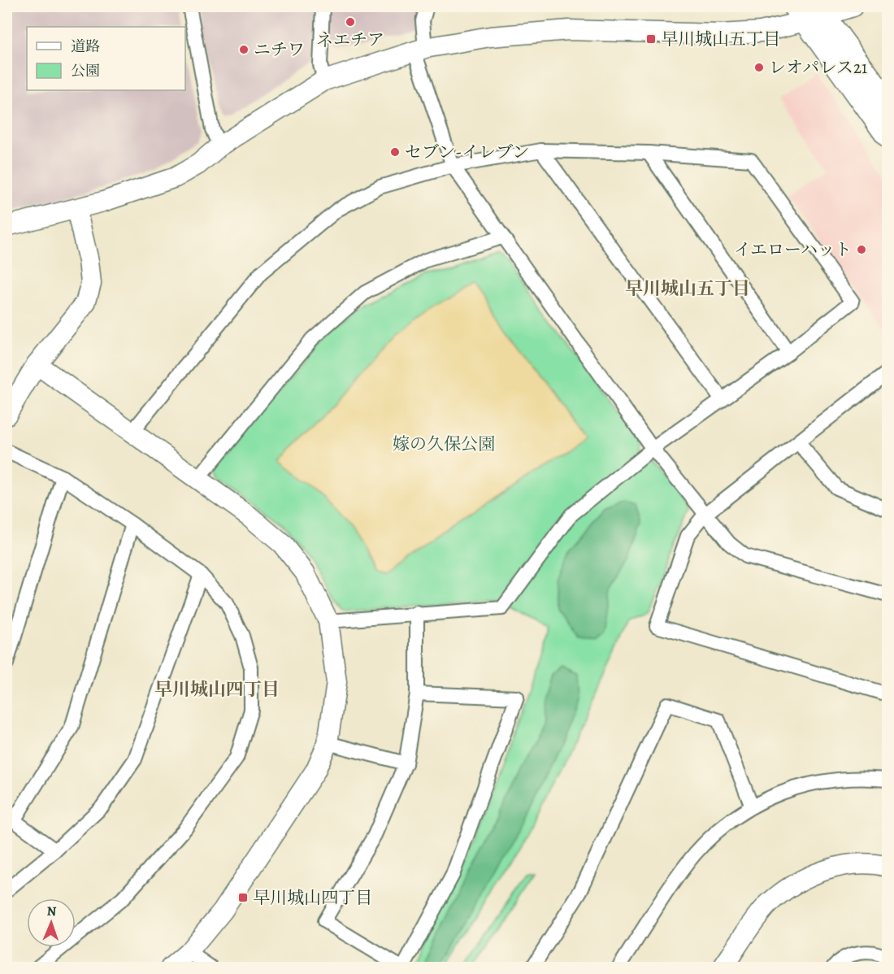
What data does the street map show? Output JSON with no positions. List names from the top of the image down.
{
  "districts": ["早川城山五丁目", "早川城山四丁目"],
  "parks": ["嫁の久保公園"],
  "places": {
    "other": [
      "ネエチア",
      "ニチワ",
      "レオパレス21",
      "セブン-イレブン",
      "イエローハット"
    ],
    "transit": ["早川城山五丁目", "早川城山四丁目"]
  },
  "legend": ["道路", "公園"],
  "north": "top"
}
